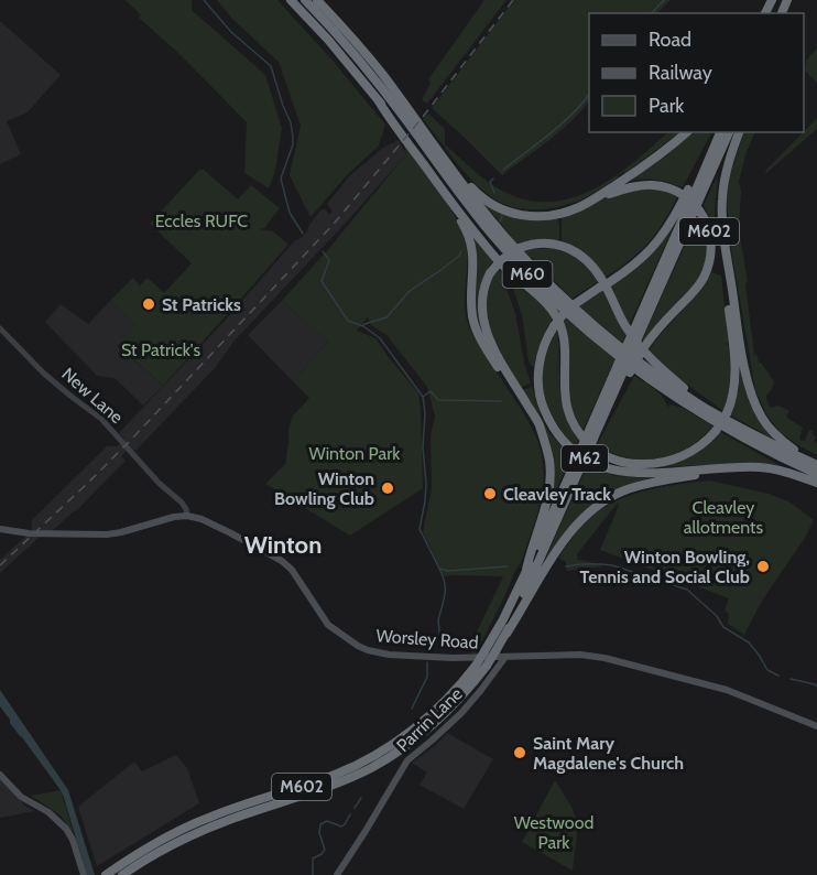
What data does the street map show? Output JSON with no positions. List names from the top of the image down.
{
  "streets": {
    "highway": ["M602", "M60", "M62"],
    "main road": ["Worsley Road", "Parrin Lane"],
    "street": ["New Lane"]
  },
  "crossings": [
    ["M602", "M60"],
    ["M602", "M62"],
    ["M602", "Worsley Road"],
    ["M602", "Parrin Lane"],
    ["New Lane", "Worsley Road"],
    ["Worsley Road", "Parrin Lane"]
  ],
  "districts": ["Winton"],
  "parks": [
    "Eccles RUFC",
    "St Patrick's",
    "Winton Park",
    "Cleavley allotments",
    "Westwood Park"
  ],
  "places": [
    "St Patricks",
    "Winton Bowling Club",
    "Cleavley Track",
    "Winton Bowling, Tennis and Social Club",
    "Saint Mary Magdalene's Church"
  ],
  "legend": ["Road", "Railway", "Park"]
}
